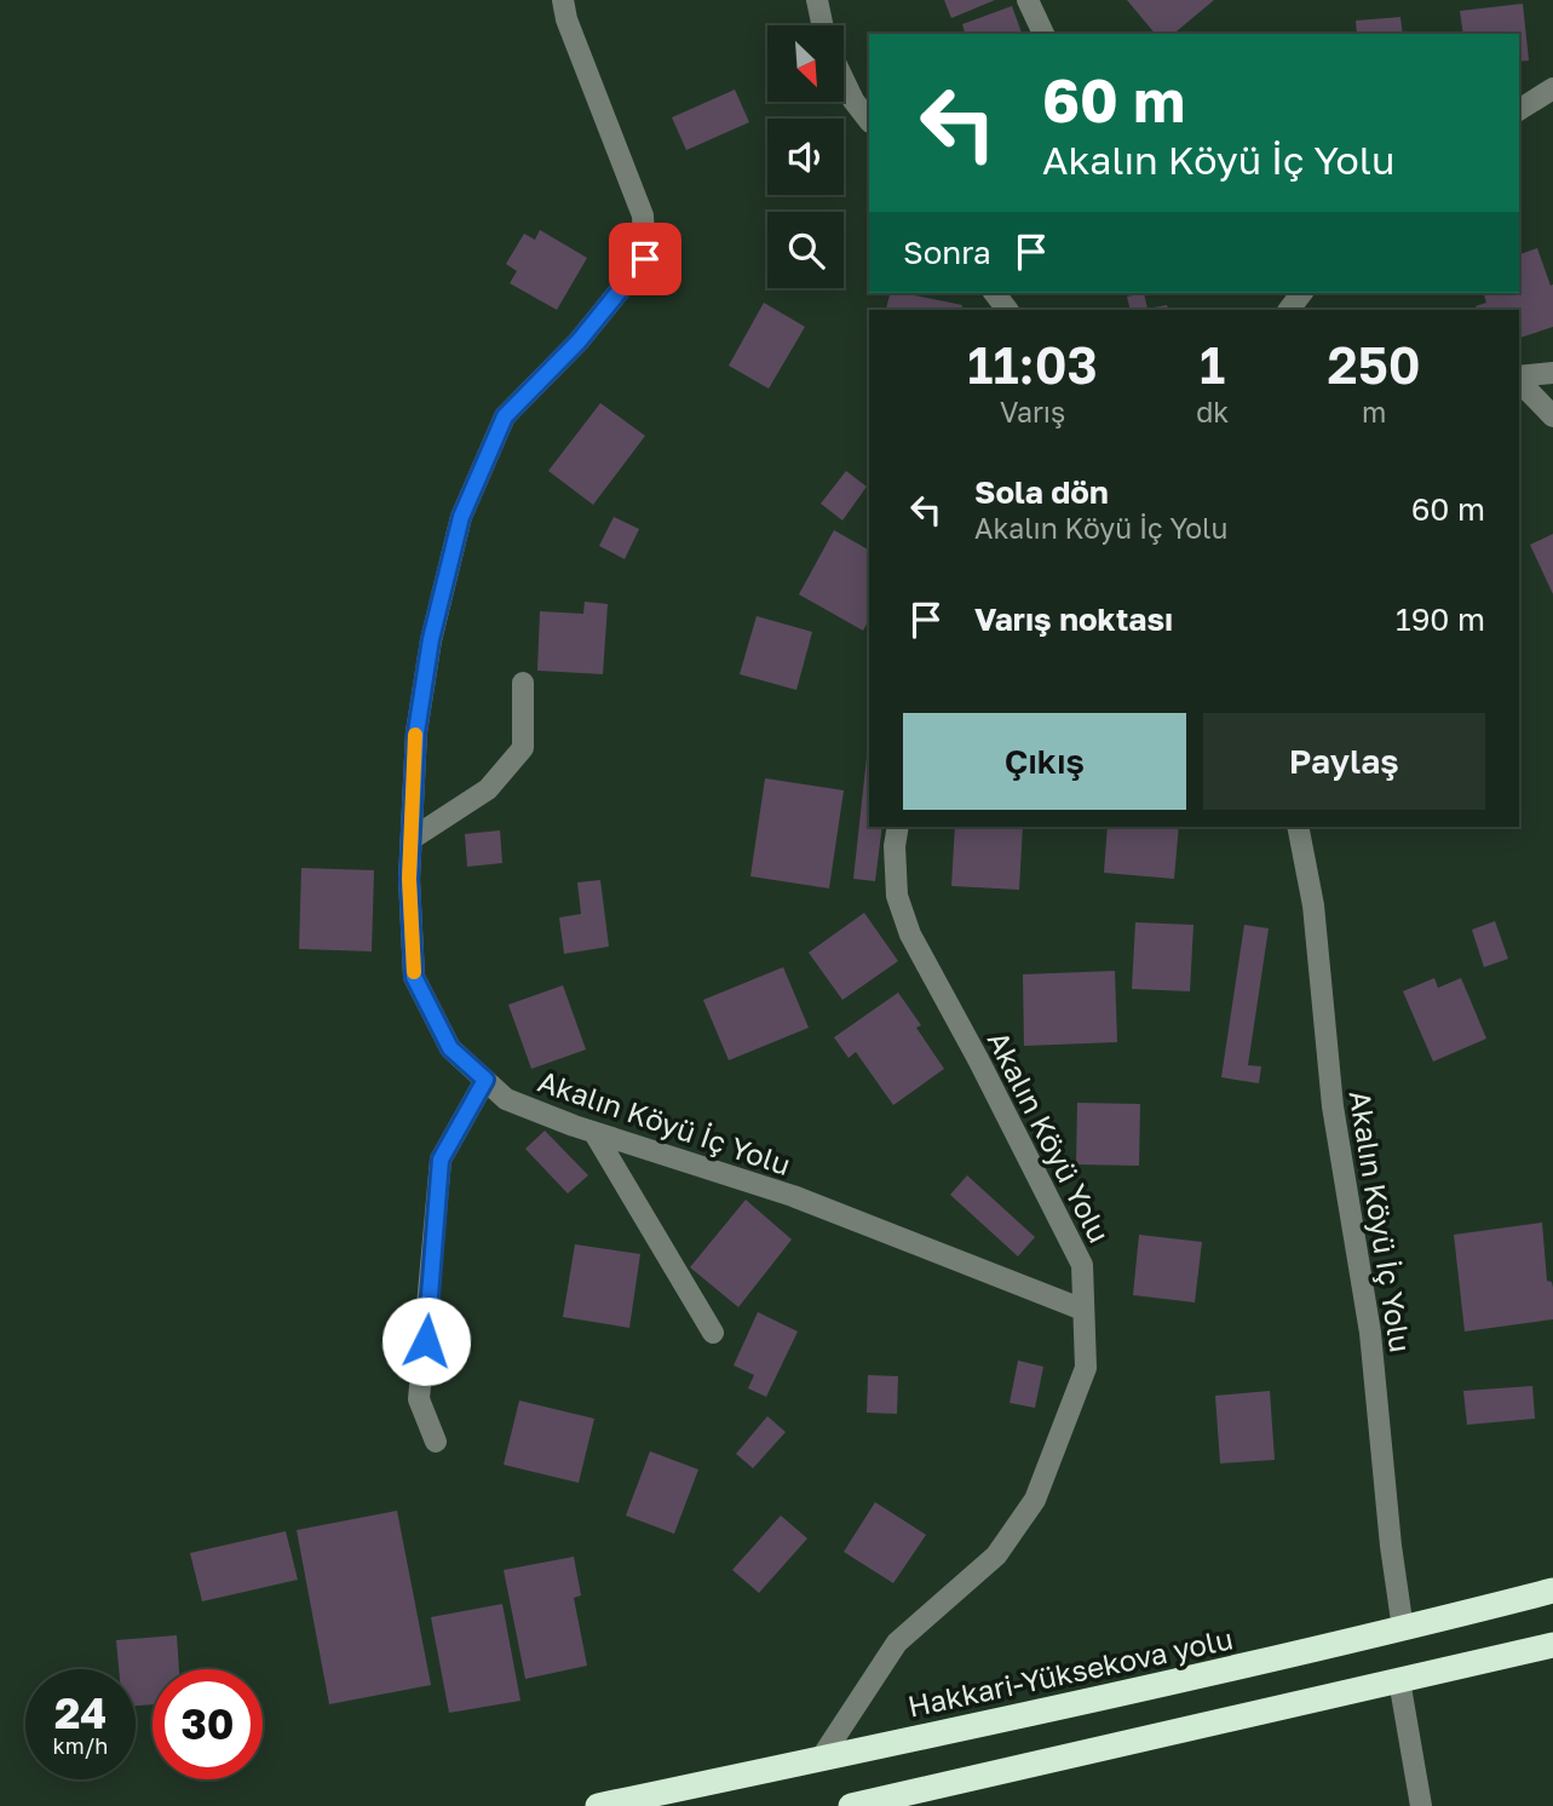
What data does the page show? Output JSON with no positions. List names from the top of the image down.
{
  "streets": {
    "highway": ["Hakkari-Yüksekova yolu"],
    "street": ["Akalın Köyü İç Yolu", "Akalın Köyü Yolu"]
  },
  "crossings": [
    ["Akalın Köyü İç Yolu", "Akalın Köyü Yolu"],
    ["Akalın Köyü İç Yolu", "Hakkari-Yüksekova yolu"],
    ["Akalın Köyü Yolu", "Hakkari-Yüksekova yolu"]
  ],
  "north": "bottom right",
  "page": {
    "turn": ["60 m", "Akalın Köyü İç Yolu"],
    "then": "Sonra",
    "eta": [
      "11:03",
      "Varış",
      "1",
      "dk",
      "250",
      "m"
    ],
    "list": [
      {
        "name": "Sola dön",
        "note": "Akalın Köyü İç Yolu",
        "value": "60 m"
      },
      {
        "name": "Varış noktası",
        "value": "190 m"
      }
    ],
    "buttons": ["Çıkış", "Paylaş"],
    "speed": "24 km/h",
    "limit": "30"
  }
}
